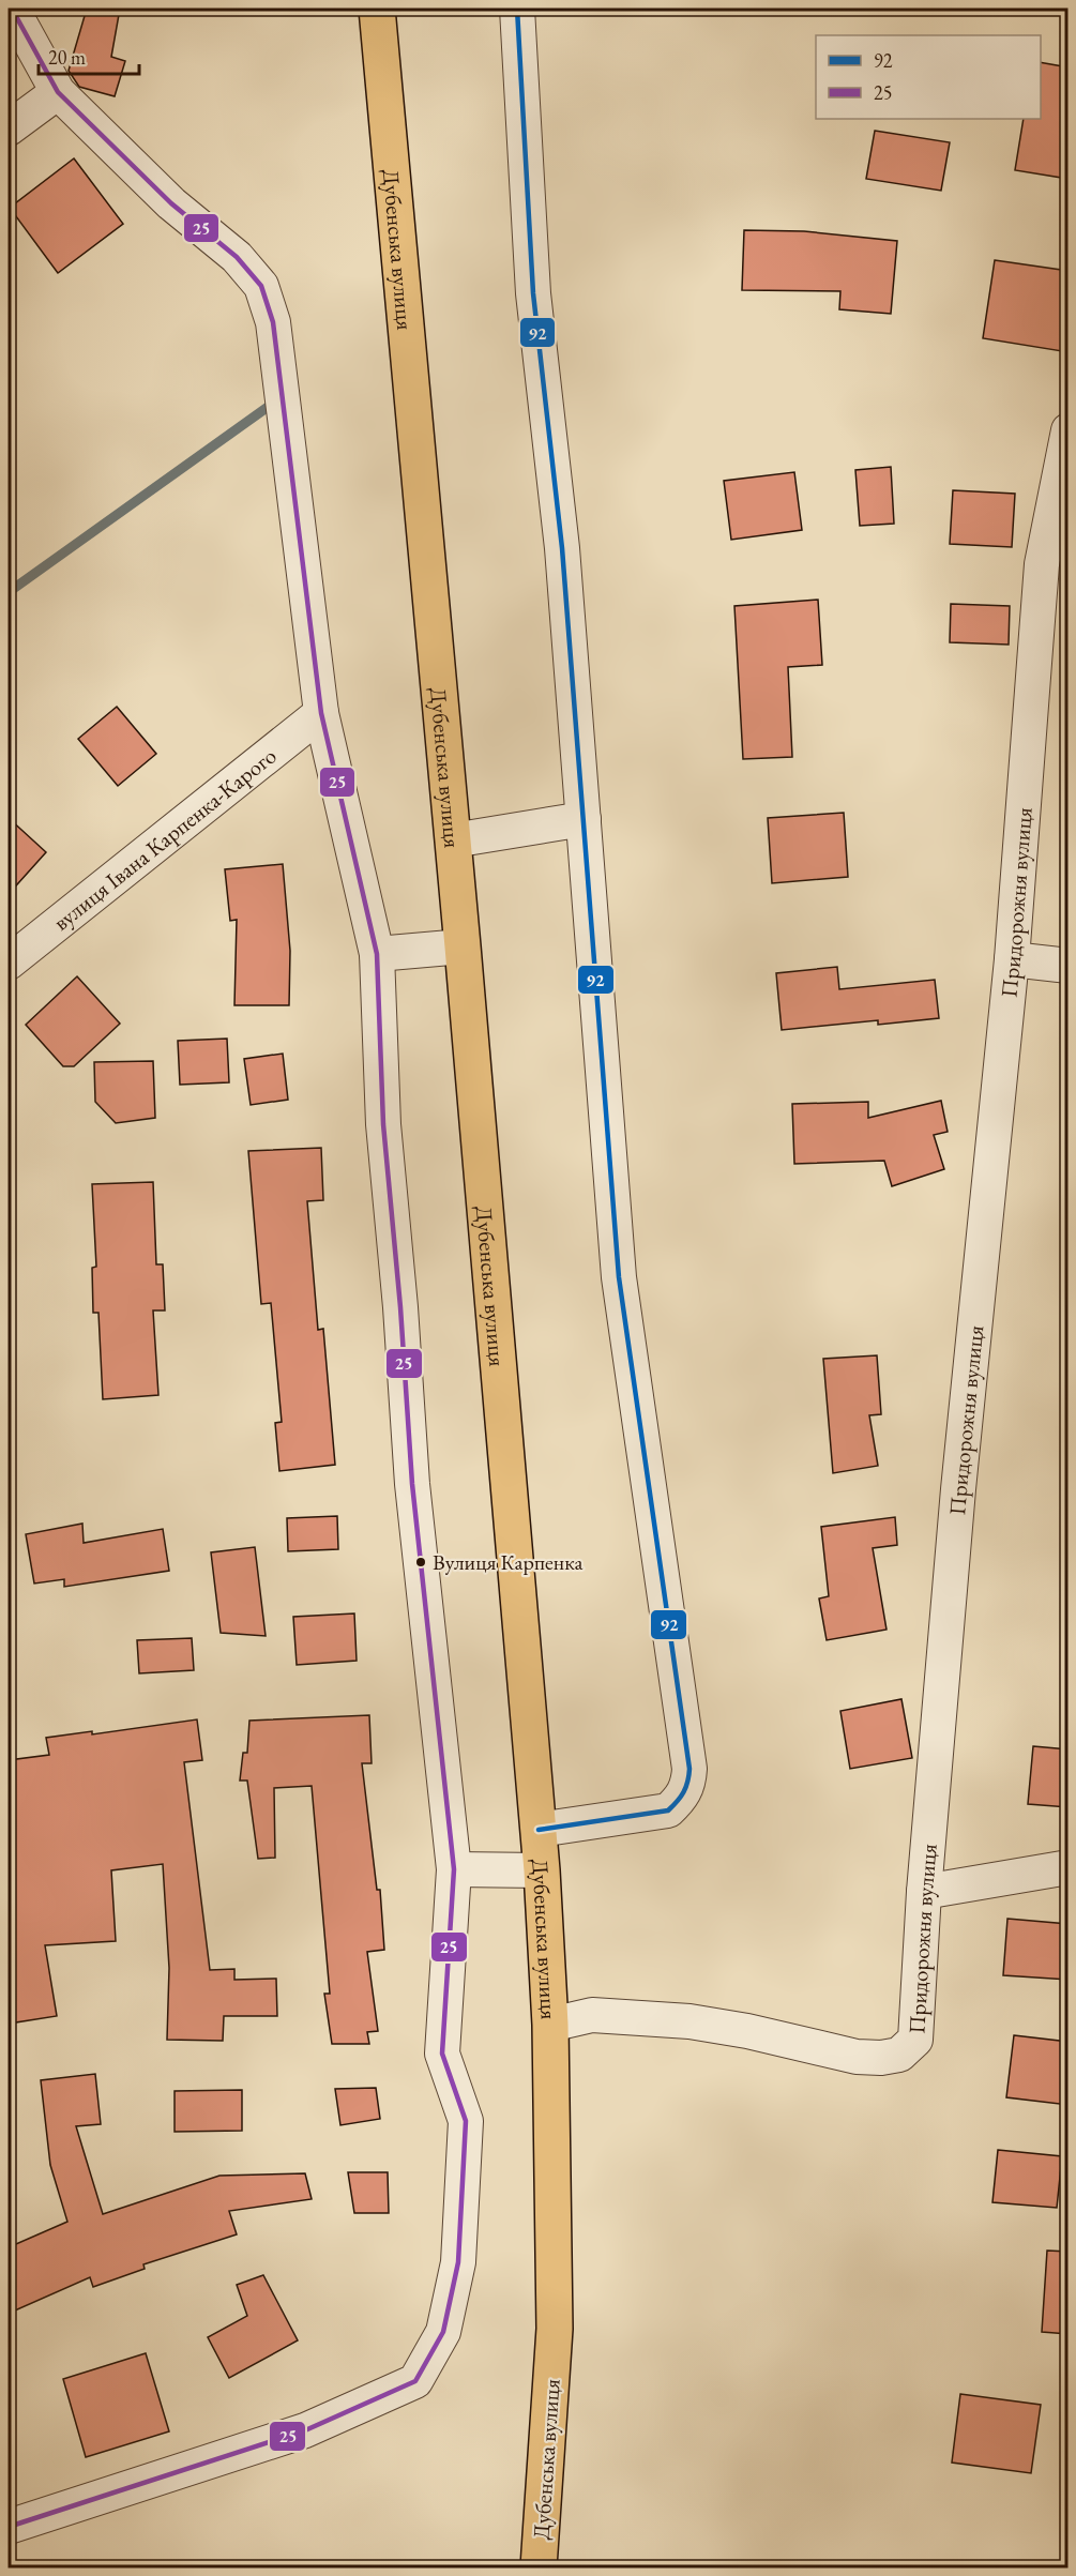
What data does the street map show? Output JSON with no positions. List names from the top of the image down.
{
  "streets": {
    "main road": ["Дубенська вулиця"],
    "street": ["вулиця Івана Карпенка-Карого", "Придорожня вулиця"]
  },
  "crossings": [
    ["Дубенська вулиця", "Придорожня вулиця"]
  ],
  "places": ["Вулиця Карпенка"],
  "lines": ["transit line 92", "transit line 25"],
  "legend": ["92", "25"],
  "scale_bar": "20 m"
}
